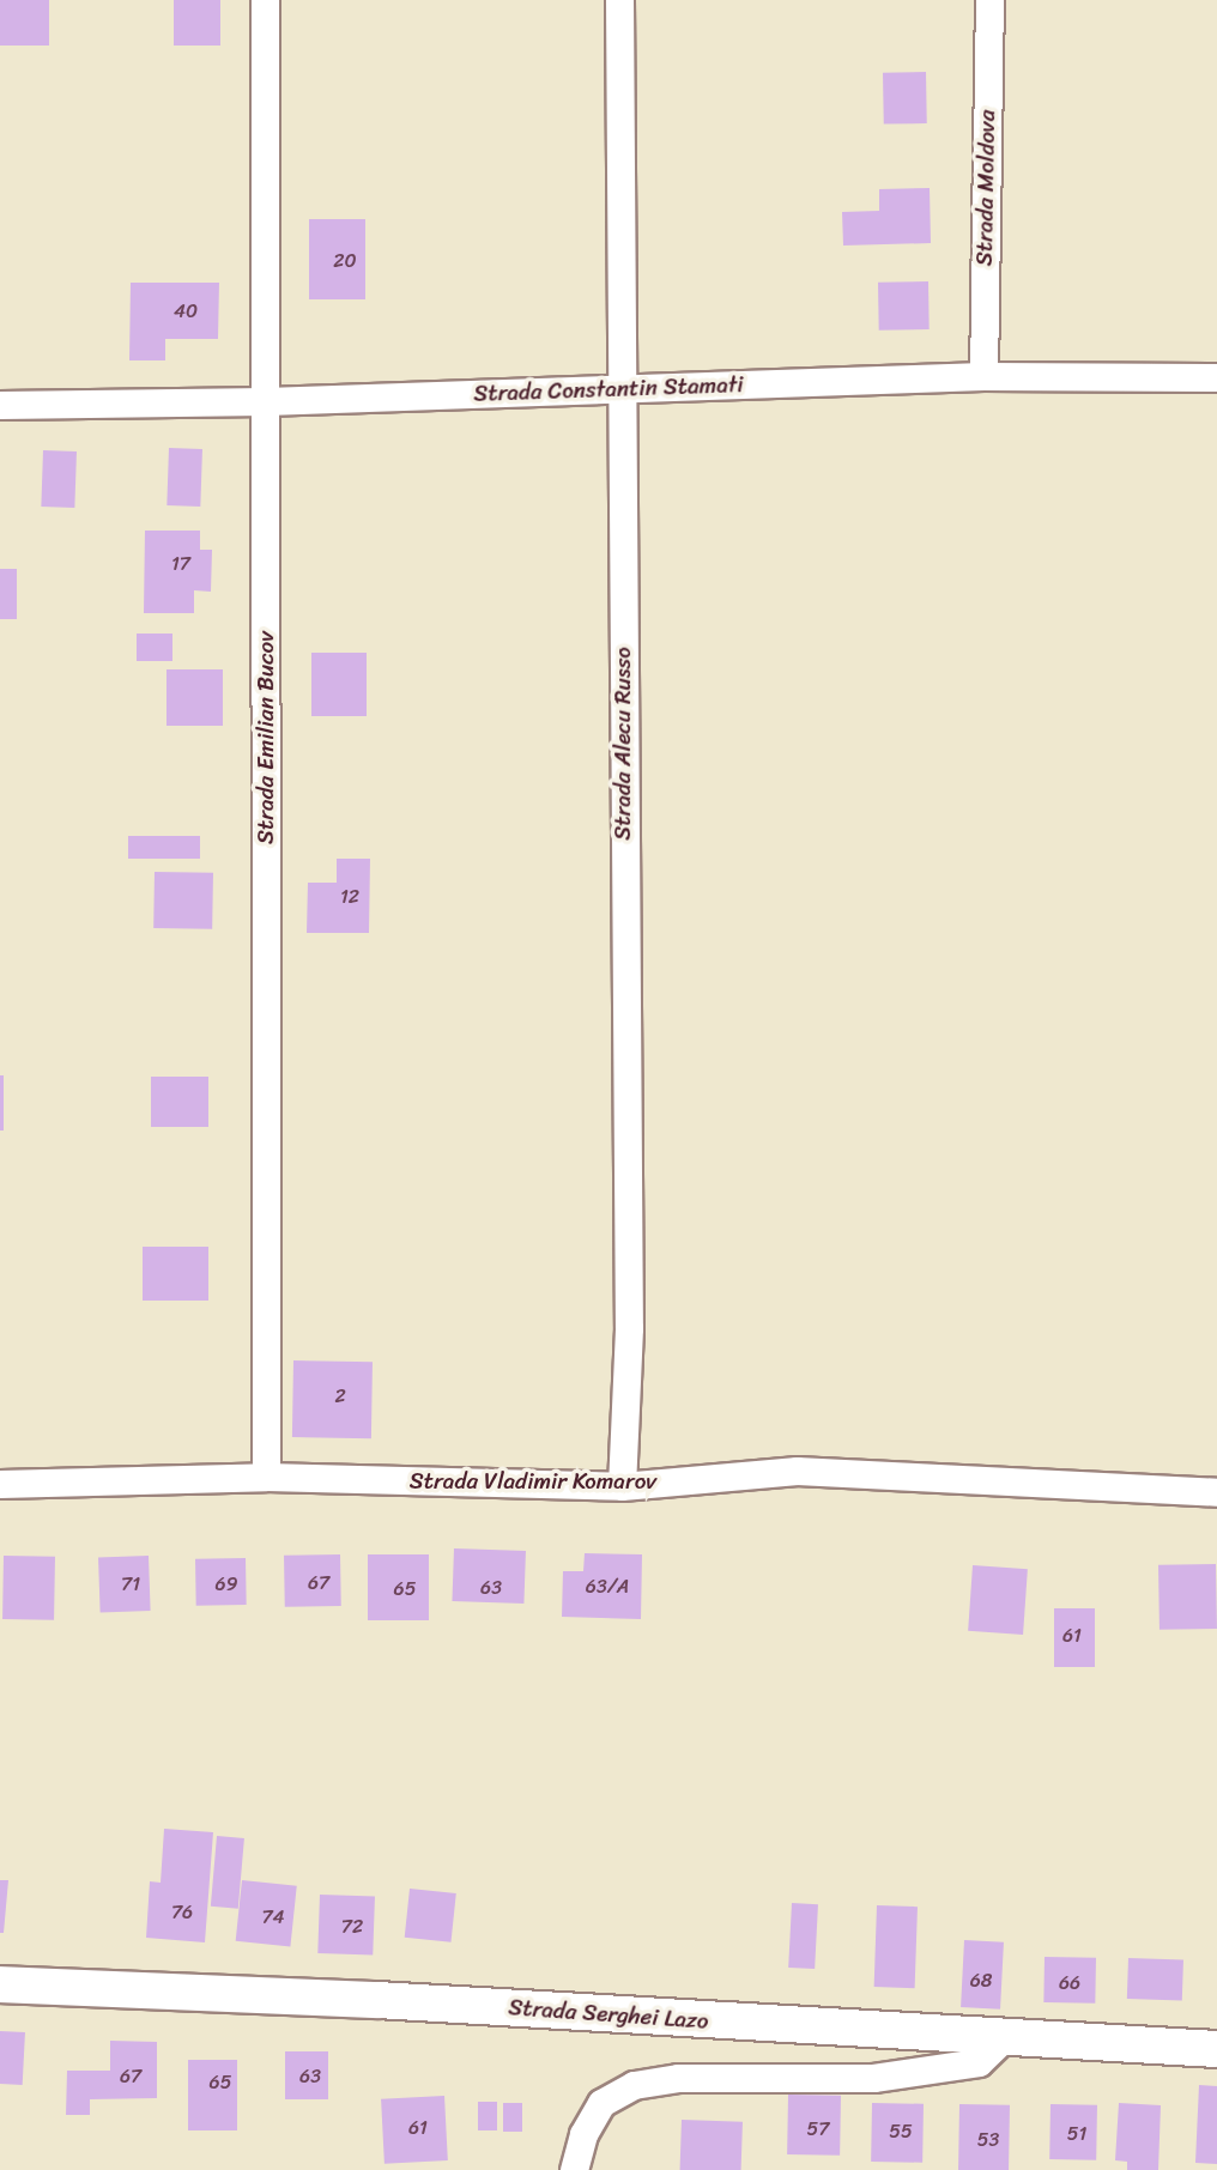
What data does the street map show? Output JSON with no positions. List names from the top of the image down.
{
  "streets": {
    "street": [
      "Strada Moldova",
      "Strada Constantin Stamati",
      "Strada Emilian Bucov",
      "Strada Alecu Russo",
      "Strada Vladimir Komarov",
      "Strada Serghei Lazo"
    ]
  },
  "crossings": [
    ["Strada Moldova", "Strada Constantin Stamati"],
    ["Strada Constantin Stamati", "Strada Emilian Bucov"],
    ["Strada Constantin Stamati", "Strada Alecu Russo"],
    ["Strada Emilian Bucov", "Strada Vladimir Komarov"],
    ["Strada Alecu Russo", "Strada Vladimir Komarov"]
  ],
  "house_numbers": [
    "20",
    "40",
    "17",
    "12",
    "2",
    "67",
    "71",
    "69",
    "63/A",
    "63",
    "65",
    "61",
    "76",
    "74",
    "72",
    "68",
    "66",
    "67",
    "63",
    "65",
    "61",
    "57",
    "55",
    "51",
    "53"
  ]
}
